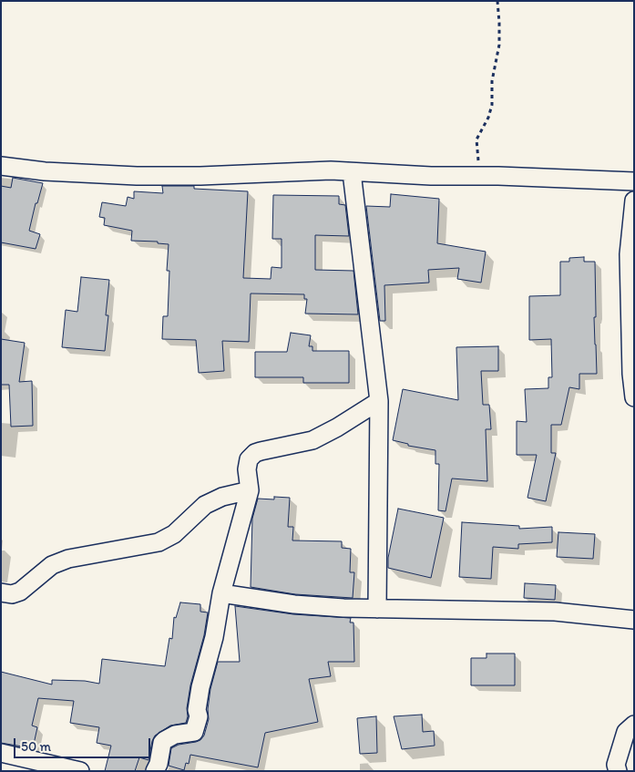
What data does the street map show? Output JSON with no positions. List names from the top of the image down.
{
  "scale_bar": "50 m"
}
